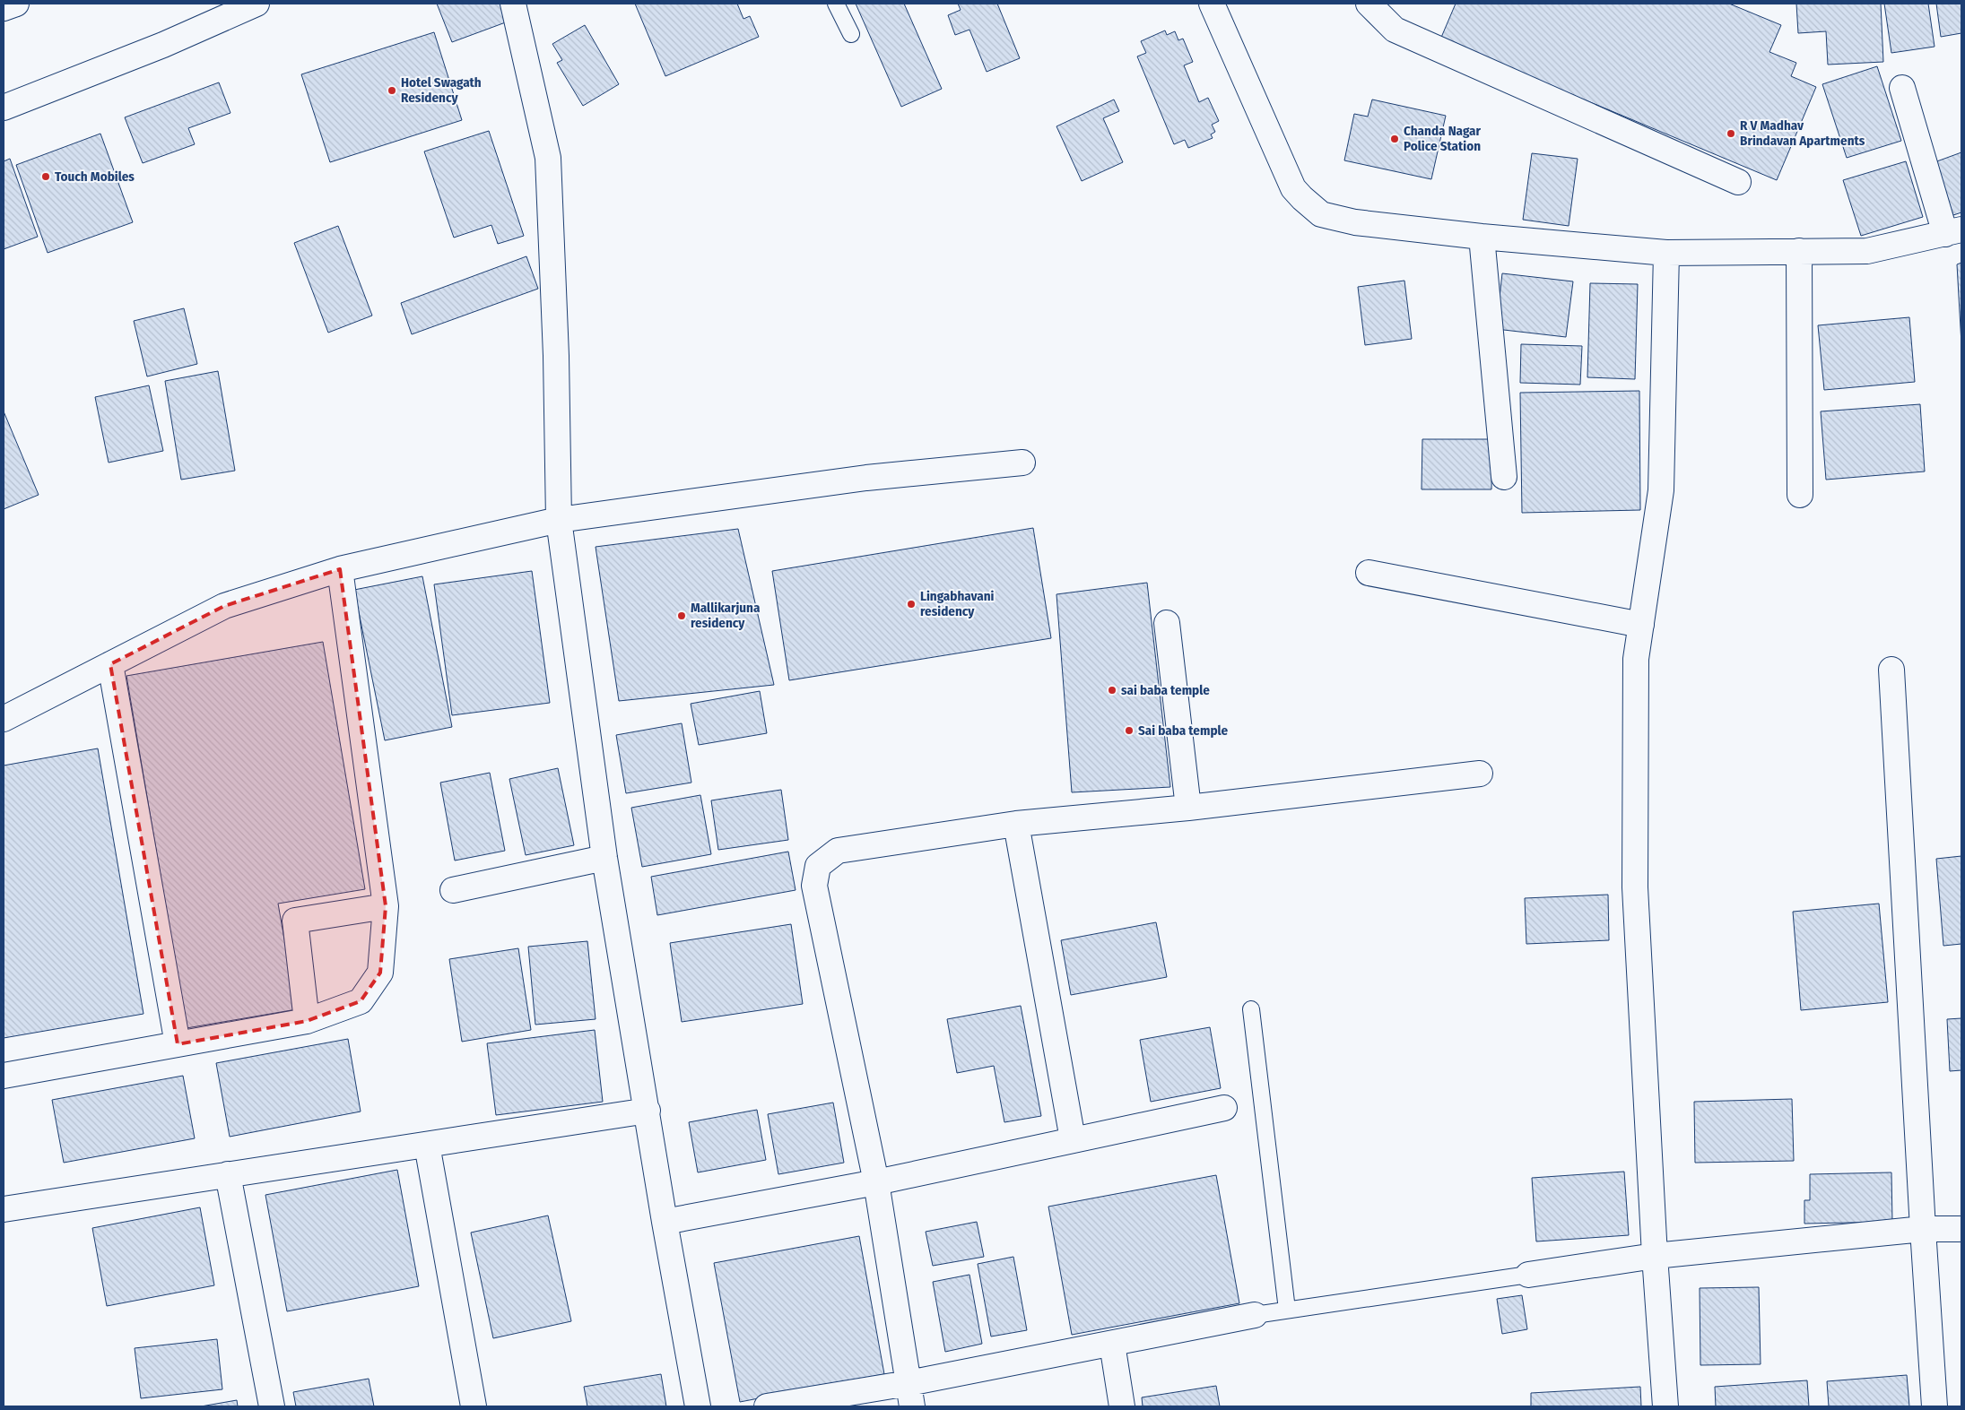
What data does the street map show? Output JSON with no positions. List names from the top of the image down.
{
  "places": [
    "Hotel Swagath Residency",
    "R V Madhav Brindavan Apartments",
    "Chanda Nagar Police Station",
    "Touch Mobiles",
    "Lingabhavani residency",
    "Mallikarjuna residency",
    "sai baba temple",
    "Sai baba temple"
  ]
}
